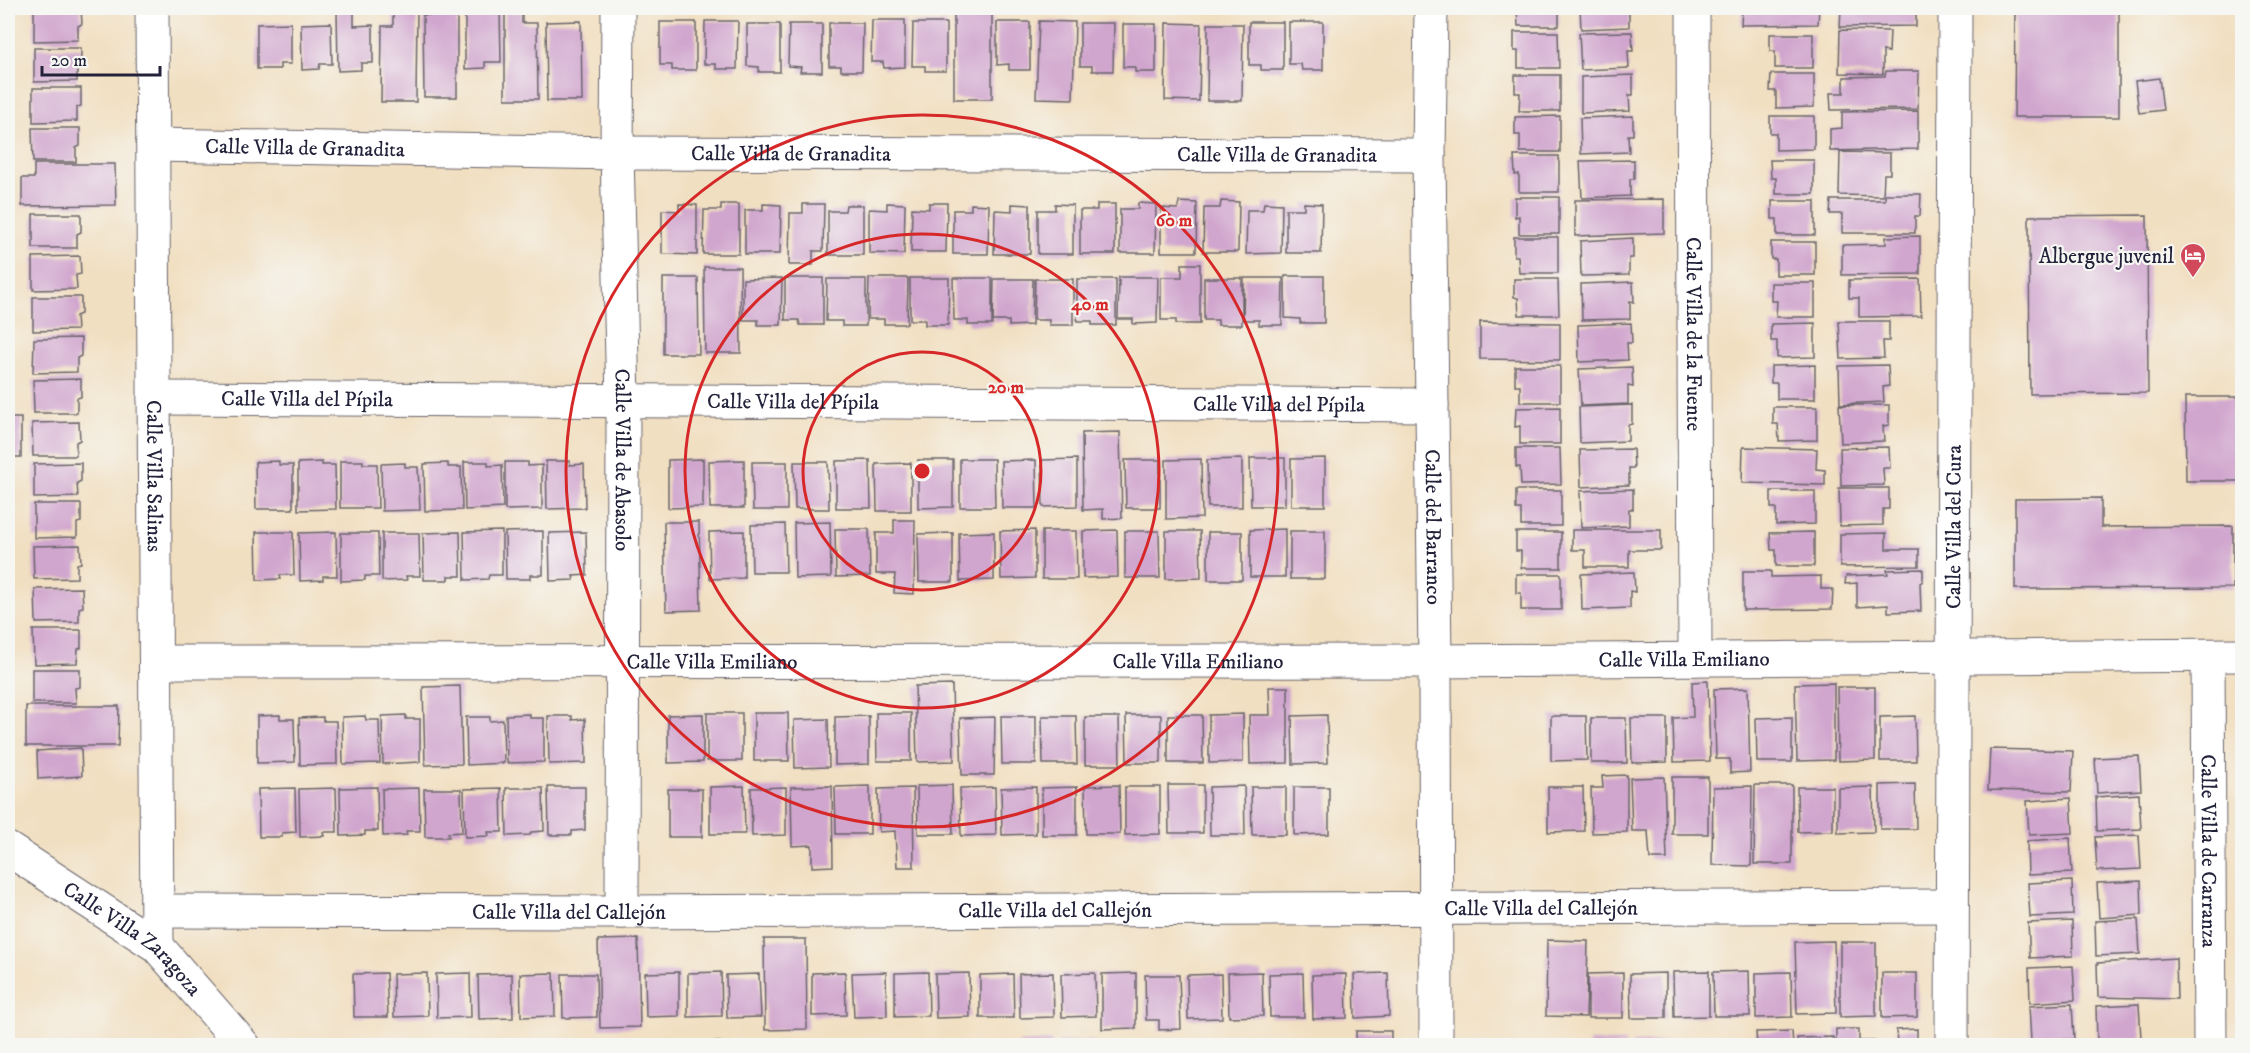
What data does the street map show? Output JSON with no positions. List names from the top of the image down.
{
  "streets": {
    "street": [
      "Calle Villa de Granadita",
      "Calle Villa de la Fuente",
      "Calle Villa del Pípila",
      "Calle Villa de Abasolo",
      "Calle Villa Salinas",
      "Calle del Barranco",
      "Calle Villa del Cura",
      "Calle Villa Emiliano",
      "Calle Villa de Carranza",
      "Calle Villa del Callejón",
      "Calle Villa Zaragoza"
    ]
  },
  "crossings": [
    ["Calle Villa de Granadita", "Calle Villa de Abasolo"],
    ["Calle Villa de Granadita", "Calle Villa Salinas"],
    ["Calle Villa de Granadita", "Calle del Barranco"],
    ["Calle Villa de la Fuente", "Calle Villa Emiliano"],
    ["Calle Villa del Pípila", "Calle Villa de Abasolo"],
    ["Calle Villa del Pípila", "Calle Villa Salinas"],
    ["Calle Villa del Pípila", "Calle del Barranco"],
    ["Calle Villa de Abasolo", "Calle Villa Emiliano"],
    ["Calle Villa de Abasolo", "Calle Villa del Callejón"],
    ["Calle Villa Salinas", "Calle Villa Emiliano"],
    ["Calle Villa Salinas", "Calle Villa del Callejón"],
    ["Calle Villa Salinas", "Calle Villa Zaragoza"],
    ["Calle del Barranco", "Calle Villa Emiliano"],
    ["Calle del Barranco", "Calle Villa del Callejón"],
    ["Calle Villa del Cura", "Calle Villa Emiliano"],
    ["Calle Villa del Cura", "Calle Villa del Callejón"],
    ["Calle Villa Emiliano", "Calle Villa de Carranza"]
  ],
  "places": {
    "hotel": ["Albergue juvenil"]
  },
  "scale_bar": "20 m",
  "rings": ["60 m", "40 m", "20 m"]
}
